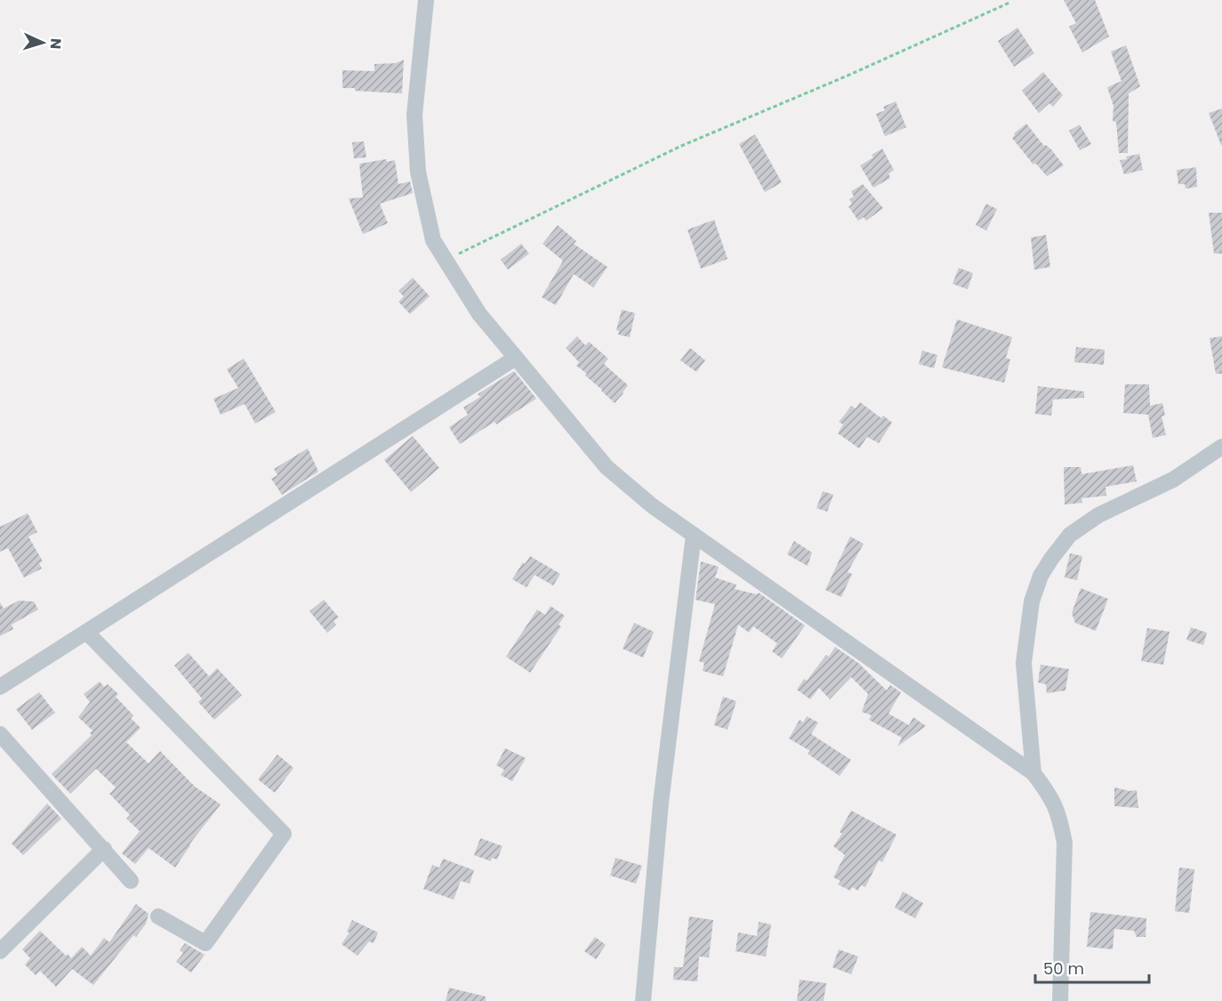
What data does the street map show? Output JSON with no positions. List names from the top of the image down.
{
  "scale_bar": "50 m",
  "north": "right"
}
